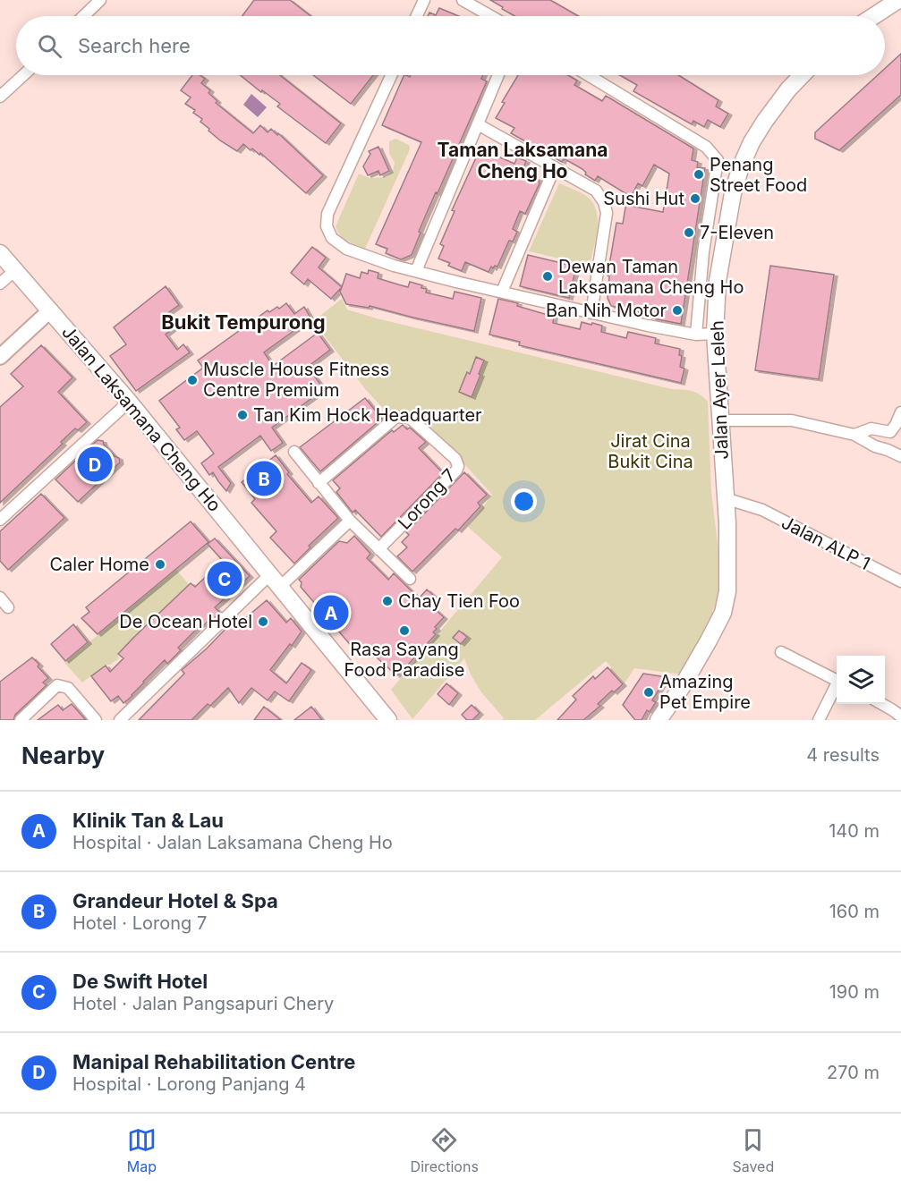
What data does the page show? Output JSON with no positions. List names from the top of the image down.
{
  "streets": {
    "main road": ["Jalan Ayer Leleh", "Jalan Laksamana Cheng Ho"],
    "street": ["Lorong 7", "Jalan ALP 1"]
  },
  "crossings": [
    ["Jalan Ayer Leleh", "Jalan ALP 1"]
  ],
  "districts": ["Taman Laksamana Cheng Ho", "Bukit Tempurong"],
  "parks": ["Jirat Cina Bukit Cina"],
  "places": [
    "Penang Street Food",
    "Sushi Hut",
    "7-Eleven",
    "Dewan Taman Laksamana Cheng Ho",
    "Ban Nih Motor",
    "Muscle House Fitness Centre Premium",
    "Tan Kim Hock Headquarter",
    "Caler Home",
    "Chay Tien Foo",
    "De Ocean Hotel",
    "Rasa Sayang Food Paradise",
    "Amazing Pet Empire"
  ],
  "page": {
    "search": "Search here",
    "pins": [
      "D",
      "B",
      "C",
      "A"
    ],
    "heading": ["Nearby", "4 results"],
    "list": [
      {
        "mark": "A",
        "name": "Klinik Tan & Lau",
        "note": "Hospital · Jalan Laksamana Cheng Ho",
        "value": "140 m"
      },
      {
        "mark": "B",
        "name": "Grandeur Hotel & Spa",
        "note": "Hotel · Lorong 7",
        "value": "160 m"
      },
      {
        "mark": "C",
        "name": "De Swift Hotel",
        "note": "Hotel · Jalan Pangsapuri Chery",
        "value": "190 m"
      },
      {
        "mark": "D",
        "name": "Manipal Rehabilitation Centre",
        "note": "Hospital · Lorong Panjang 4",
        "value": "270 m"
      }
    ],
    "nav": ["Map", "Directions", "Saved"]
  }
}
